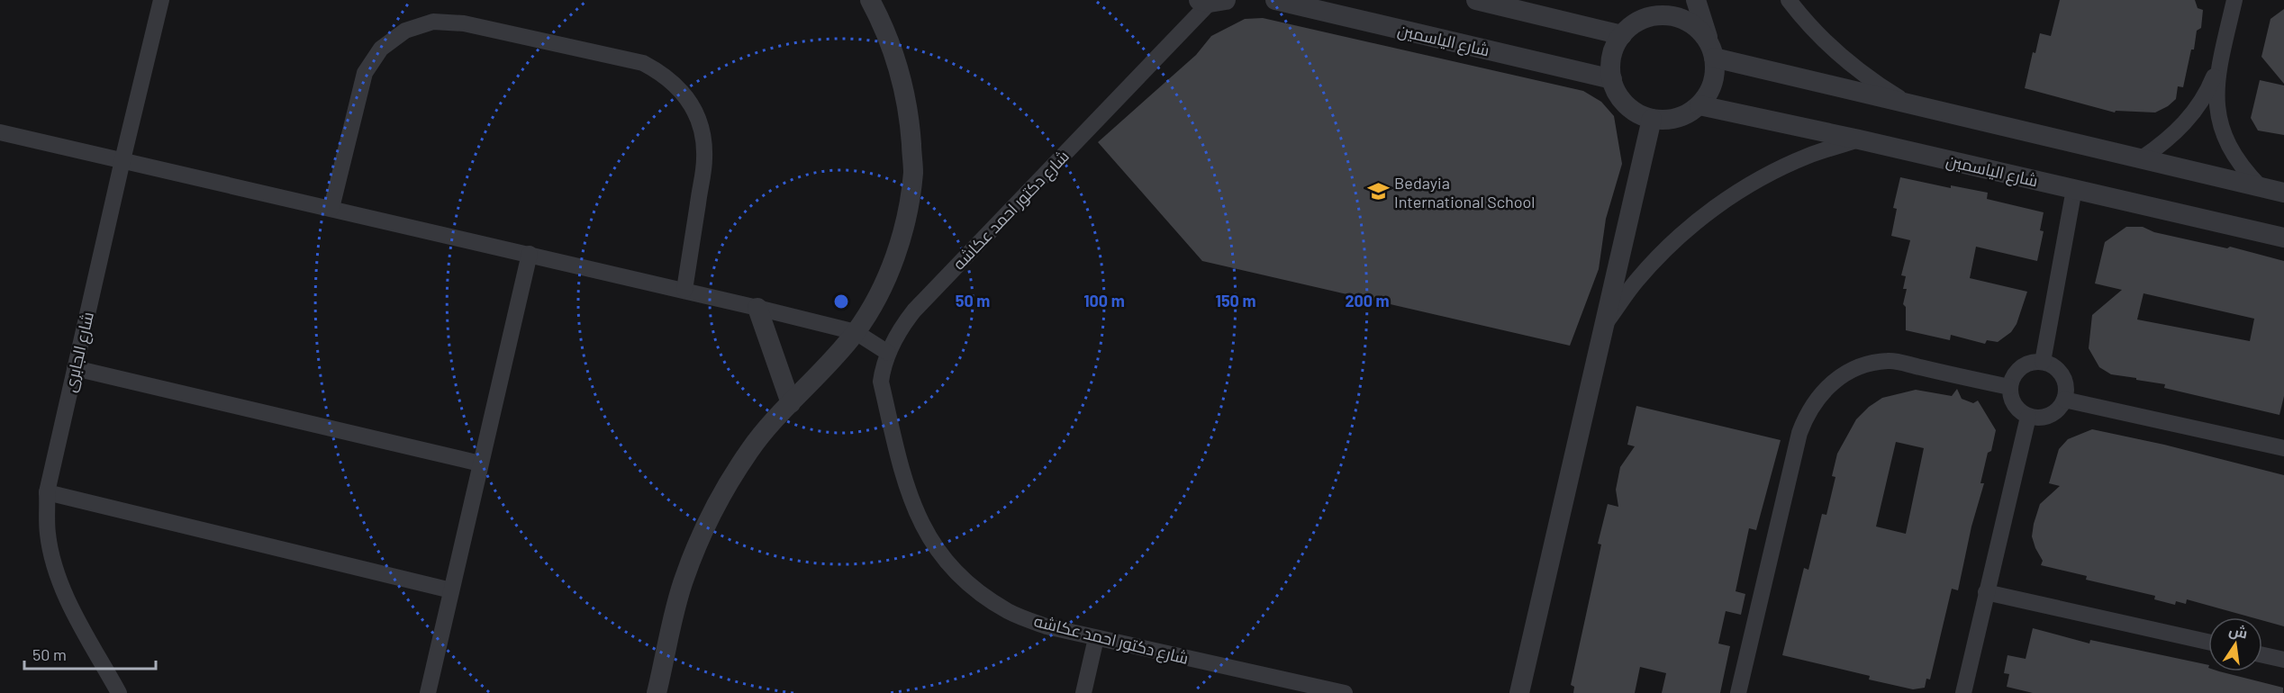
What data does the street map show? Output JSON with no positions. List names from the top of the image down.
{
  "streets": {
    "street": ["شارع الياسمين", "شارع دكتور احمد عكاشه", "شارع الجابرى"]
  },
  "places": {
    "school or university": ["Bedayia International School"]
  },
  "scale_bar": "50 m",
  "north": "top",
  "rings": [
    "50 m",
    "100 m",
    "150 m",
    "200 m"
  ]
}
